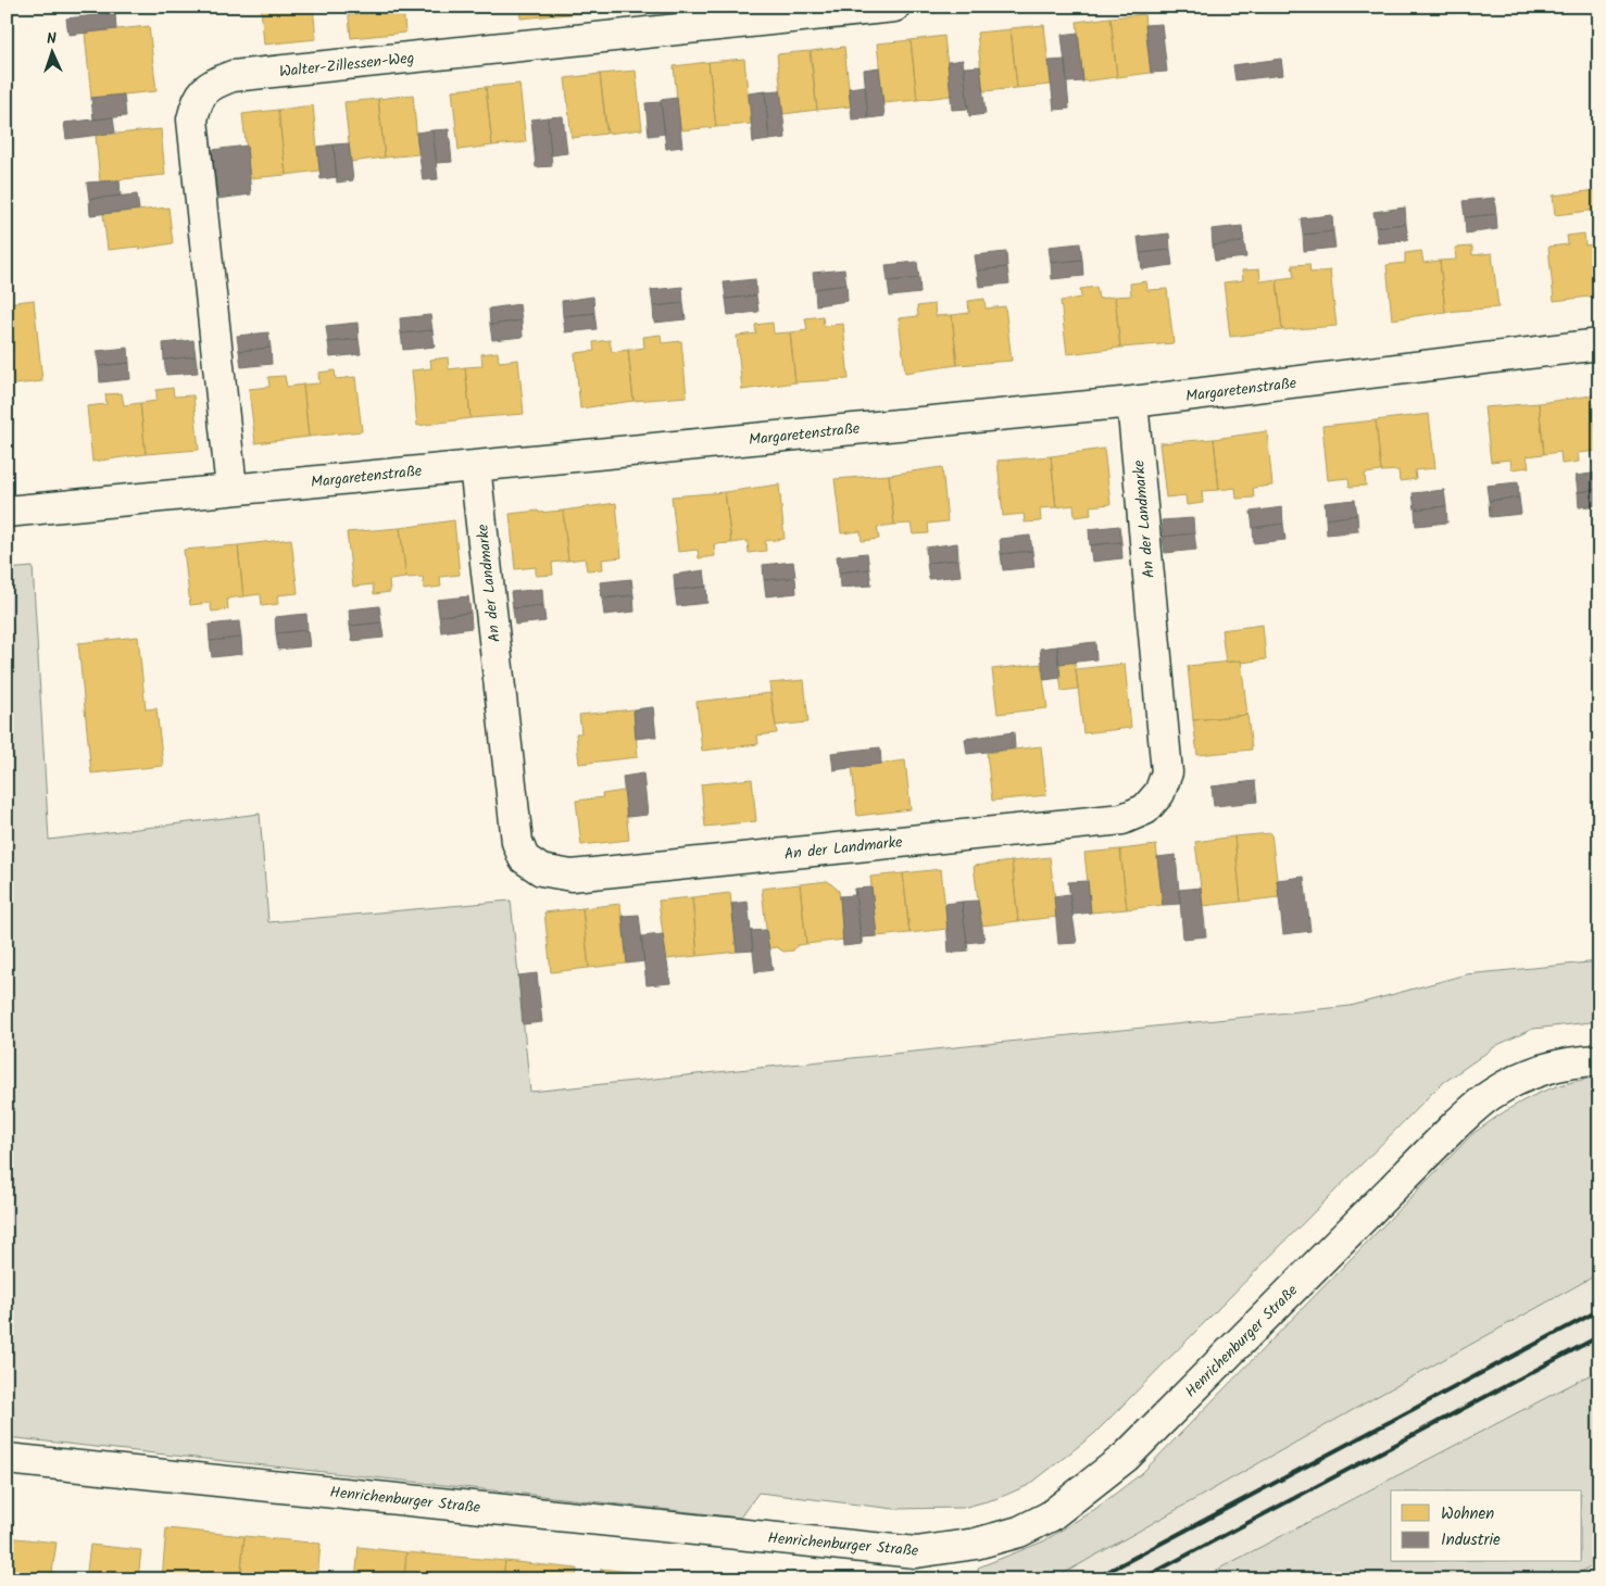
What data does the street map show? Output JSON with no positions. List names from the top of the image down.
{
  "streets": {
    "street": [
      "Walter-Zillessen-Weg",
      "Margaretenstraße",
      "An der Landmarke",
      "Henrichenburger Straße"
    ]
  },
  "crossings": [
    ["Walter-Zillessen-Weg", "Margaretenstraße"],
    ["Margaretenstraße", "An der Landmarke"]
  ],
  "legend": ["Wohnen", "Industrie"],
  "north": "top"
}
